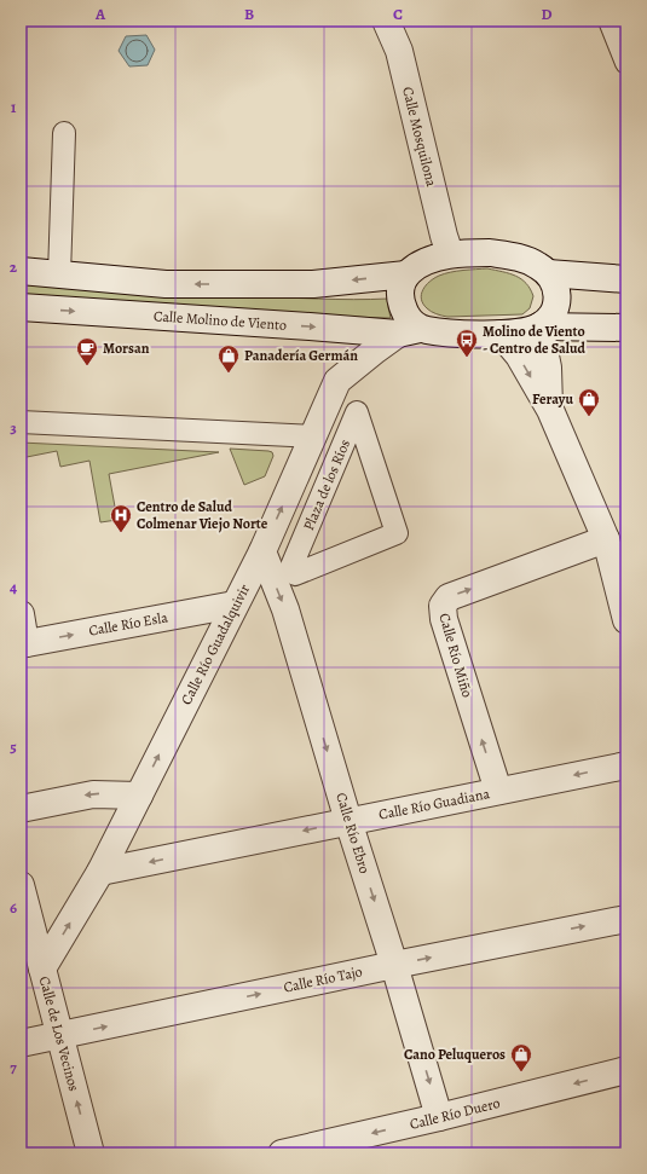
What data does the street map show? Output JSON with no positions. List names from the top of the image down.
{
  "streets": {
    "street": [
      "Calle Mosquilona",
      "Calle Molino de Viento",
      "Plaza de los Ríos",
      "Calle Río Esla",
      "Calle Río Guadalquivir",
      "Calle Río Miño",
      "Calle Río Guadiana",
      "Calle Río Ebro",
      "Calle Río Tajo",
      "Calle de Los Vecinos",
      "Calle Río Duero"
    ]
  },
  "crossings": [
    ["Calle Molino de Viento", "Calle Río Guadalquivir"],
    ["Calle Río Esla", "Calle Río Guadalquivir"],
    ["Calle Río Guadalquivir", "Calle Río Guadiana"],
    ["Calle Río Guadalquivir", "Calle Río Ebro"],
    ["Calle Río Guadalquivir", "Calle de Los Vecinos"],
    ["Calle Río Miño", "Calle Río Guadiana"],
    ["Calle Río Guadiana", "Calle Río Ebro"],
    ["Calle Río Ebro", "Calle Río Tajo"],
    ["Calle Río Ebro", "Calle Río Duero"],
    ["Calle Río Tajo", "Calle de Los Vecinos"]
  ],
  "one_way": [
    "Calle Río Guadalquivir",
    "Calle Río Guadiana",
    "Calle Río Ebro",
    "Calle Río Tajo",
    "Calle de Los Vecinos",
    "Calle Río Duero"
  ],
  "places": {
    "bus stop": ["Molino de Viento - Centro de Salud"],
    "cafe": ["Morsan"],
    "shop": ["Panadería Germán", "Ferayu", "Cano Peluqueros"],
    "hospital": ["Centro de Salud Colmenar Viejo Norte"]
  },
  "grid": {
    "columns": [
      "A",
      "B",
      "C",
      "D"
    ],
    "rows": [
      "1",
      "2",
      "3",
      "4",
      "5",
      "6",
      "7"
    ]
  }
}
